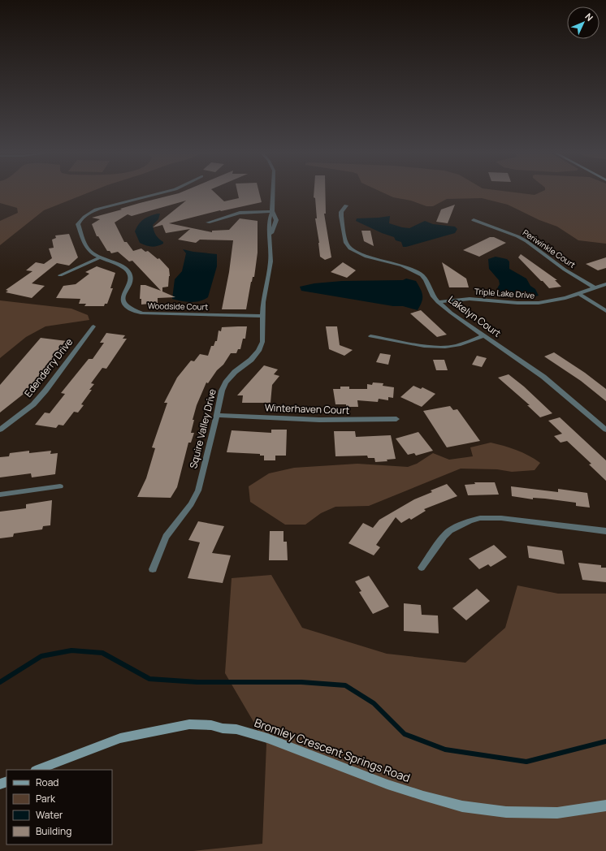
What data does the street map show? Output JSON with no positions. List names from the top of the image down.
{
  "streets": {
    "street": [
      "Periwinkle Court",
      "Triple Lake Drive",
      "Woodside Court",
      "Lakelyn Court",
      "Edenderry Drive",
      "Winterhaven Court",
      "Squire Valley Drive",
      "Bromley Crescent Springs Road"
    ]
  },
  "crossings": [
    ["Periwinkle Court", "Triple Lake Drive"],
    ["Triple Lake Drive", "Lakelyn Court"],
    ["Woodside Court", "Squire Valley Drive"],
    ["Winterhaven Court", "Squire Valley Drive"]
  ],
  "legend": [
    "Road",
    "Park",
    "Water",
    "Building"
  ],
  "north": "top right"
}
